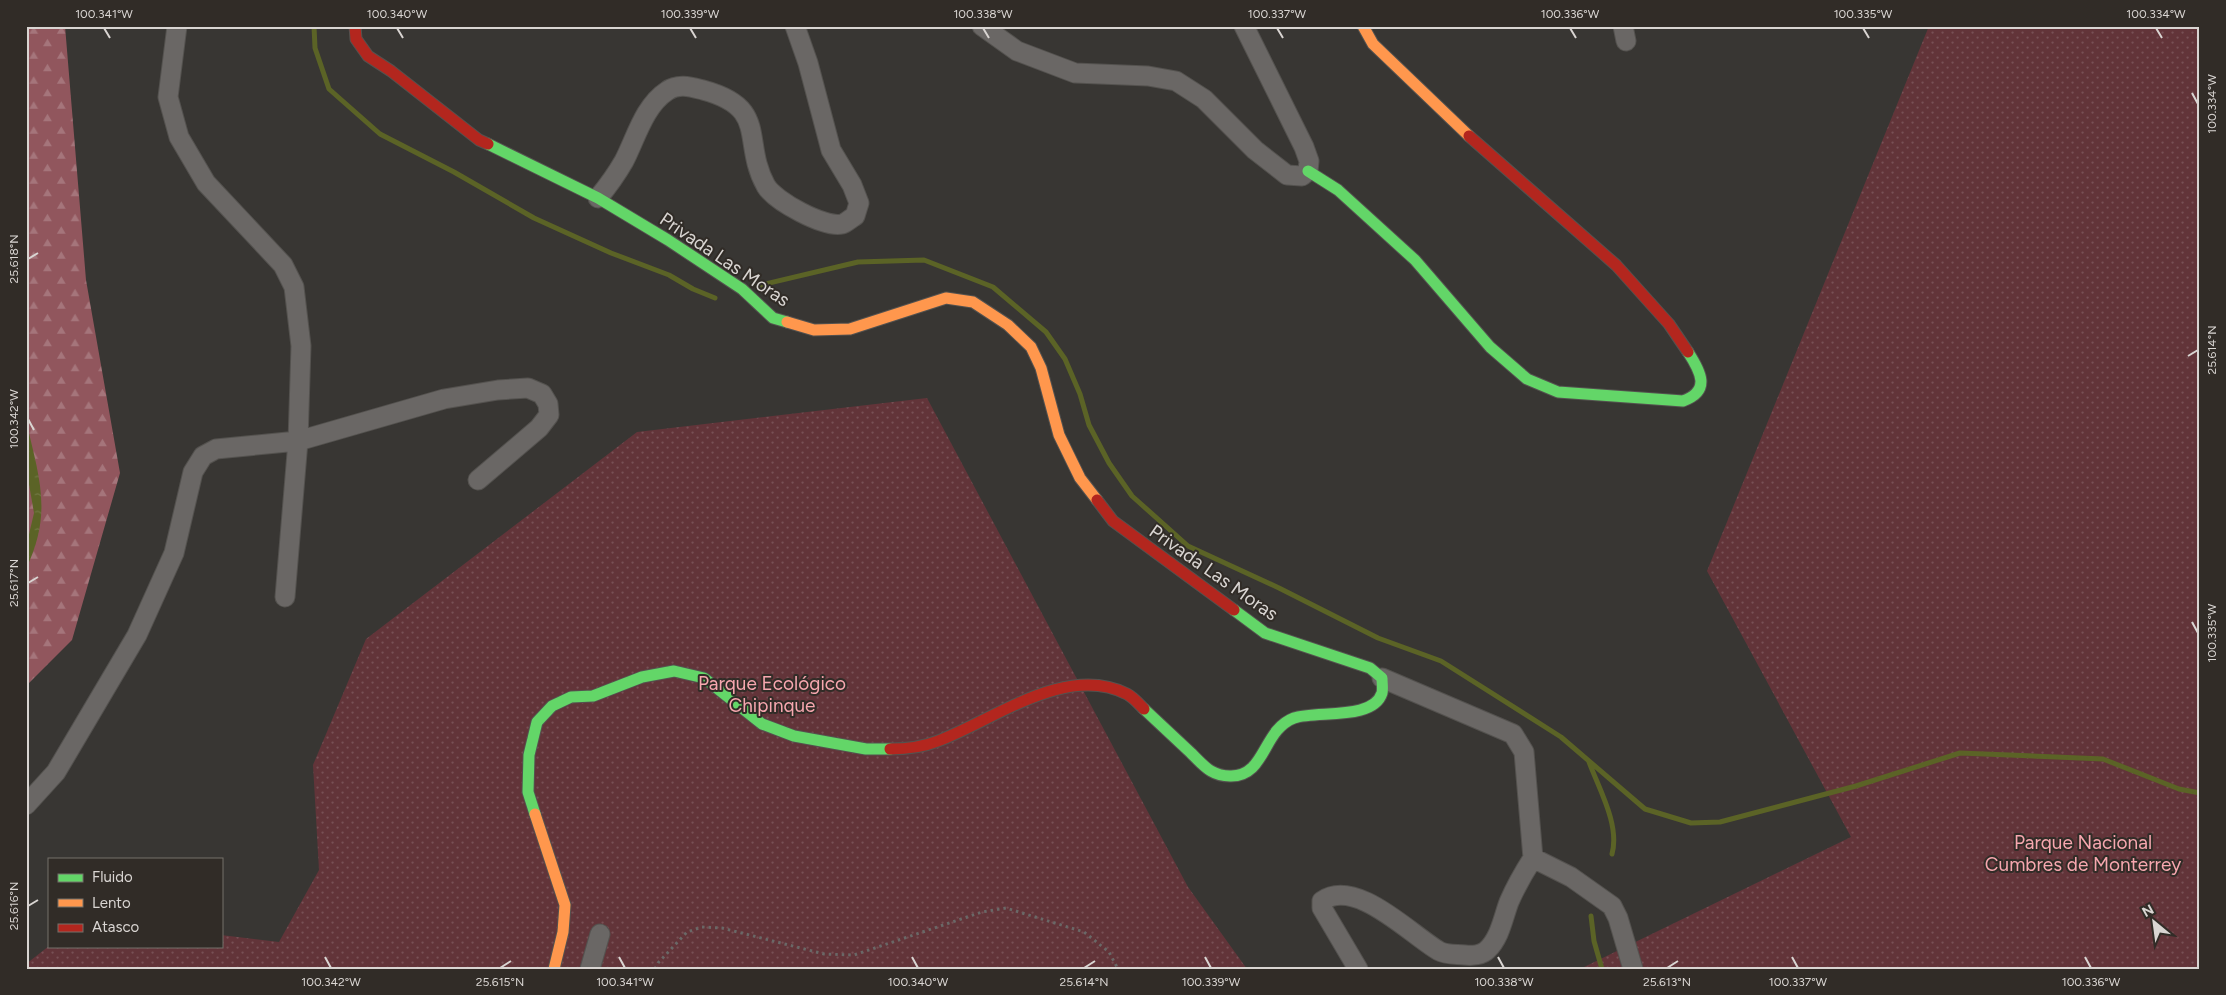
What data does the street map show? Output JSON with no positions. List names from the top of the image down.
{
  "streets": {
    "street": ["Privada Las Moras"]
  },
  "parks": ["Parque Ecológico Chipinque", "Parque Nacional Cumbres de Monterrey"],
  "legend": ["Fluido", "Lento", "Atasco"],
  "north": "top left",
  "coordinates": [
    "100.341°W",
    "100.340°W",
    "100.339°W",
    "100.338°W",
    "100.337°W",
    "100.336°W",
    "100.335°W",
    "100.334°W",
    "25.618°N",
    "25.614°N",
    "100.342°W",
    "25.617°N",
    "25.616°N",
    "25.615°N",
    "25.613°N"
  ]
}
